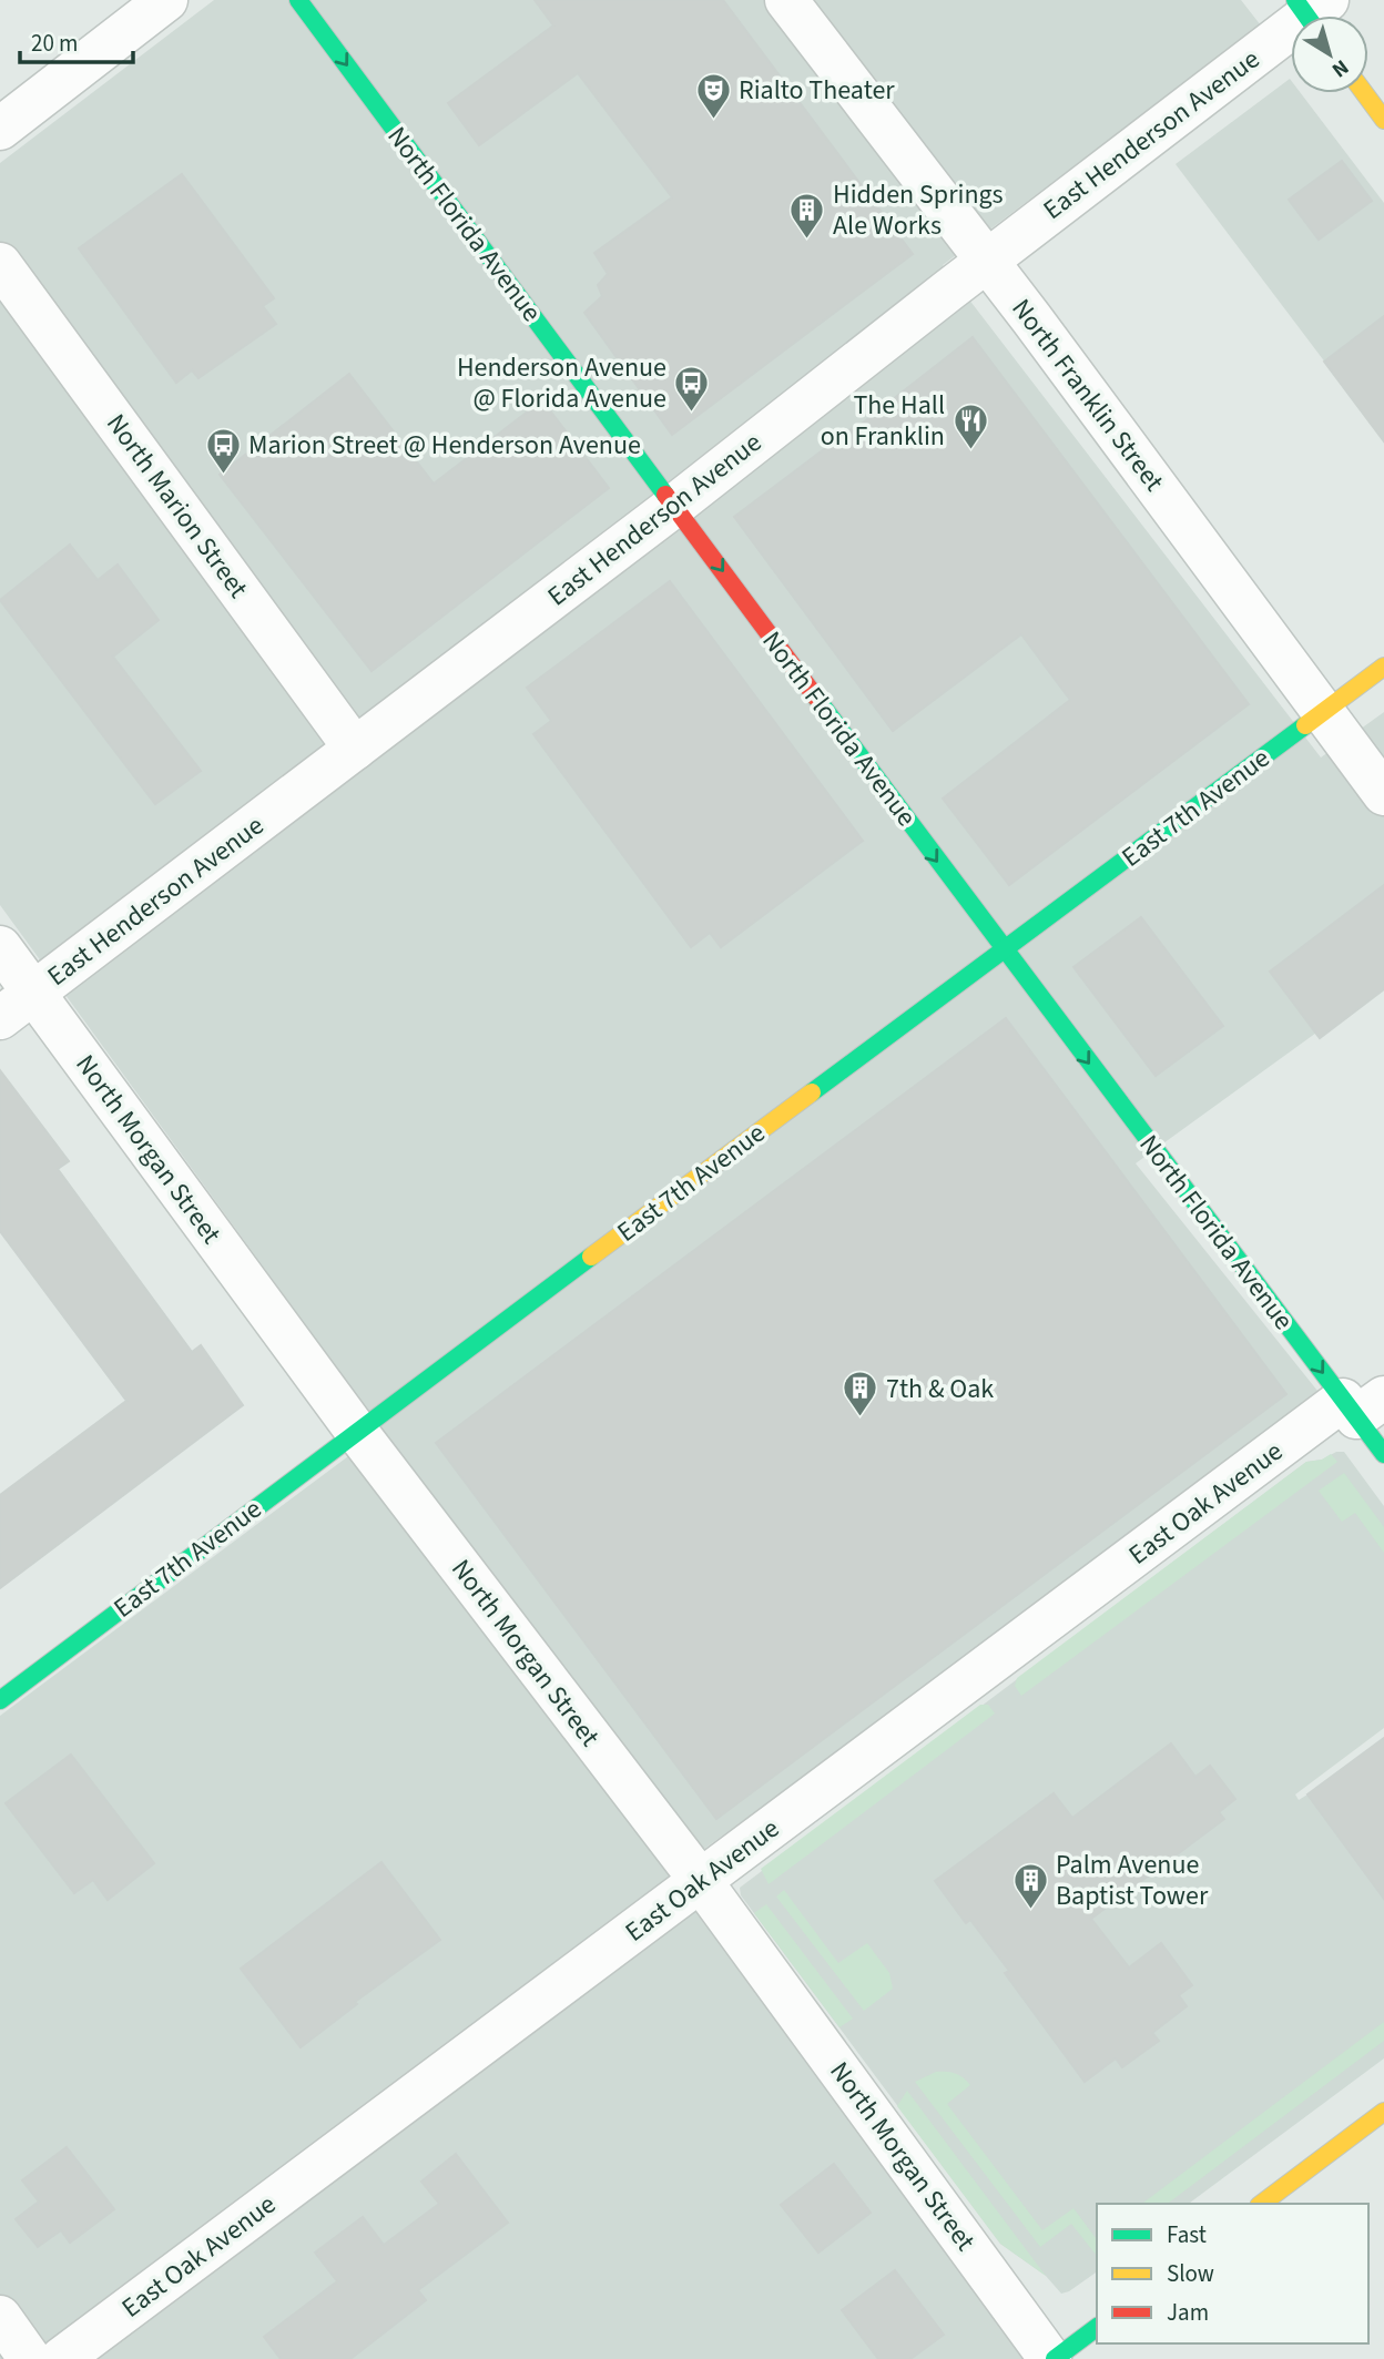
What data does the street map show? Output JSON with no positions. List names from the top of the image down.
{
  "streets": {
    "street": [
      "East Henderson Avenue",
      "North Florida Avenue",
      "North Franklin Street",
      "North Marion Street",
      "East 7th Avenue",
      "North Morgan Street",
      "East Oak Avenue"
    ]
  },
  "crossings": [
    ["East Henderson Avenue", "North Florida Avenue"],
    ["East Henderson Avenue", "North Franklin Street"],
    ["East Henderson Avenue", "North Marion Street"],
    ["East Henderson Avenue", "North Morgan Street"],
    ["North Florida Avenue", "East 7th Avenue"],
    ["North Florida Avenue", "East Oak Avenue"],
    ["North Franklin Street", "East 7th Avenue"],
    ["East 7th Avenue", "North Morgan Street"],
    ["North Morgan Street", "East Oak Avenue"]
  ],
  "one_way": ["North Florida Avenue"],
  "places": {
    "theatre": ["Rialto Theater"],
    "building": ["Hidden Springs Ale Works", "7th & Oak", "Palm Avenue Baptist Tower"],
    "bus stop": ["Henderson Avenue @ Florida Avenue", "Marion Street @ Henderson Avenue"],
    "restaurant": ["The Hall on Franklin"]
  },
  "legend": ["Fast", "Slow", "Jam"],
  "scale_bar": "20 m",
  "north": "bottom right"
}
